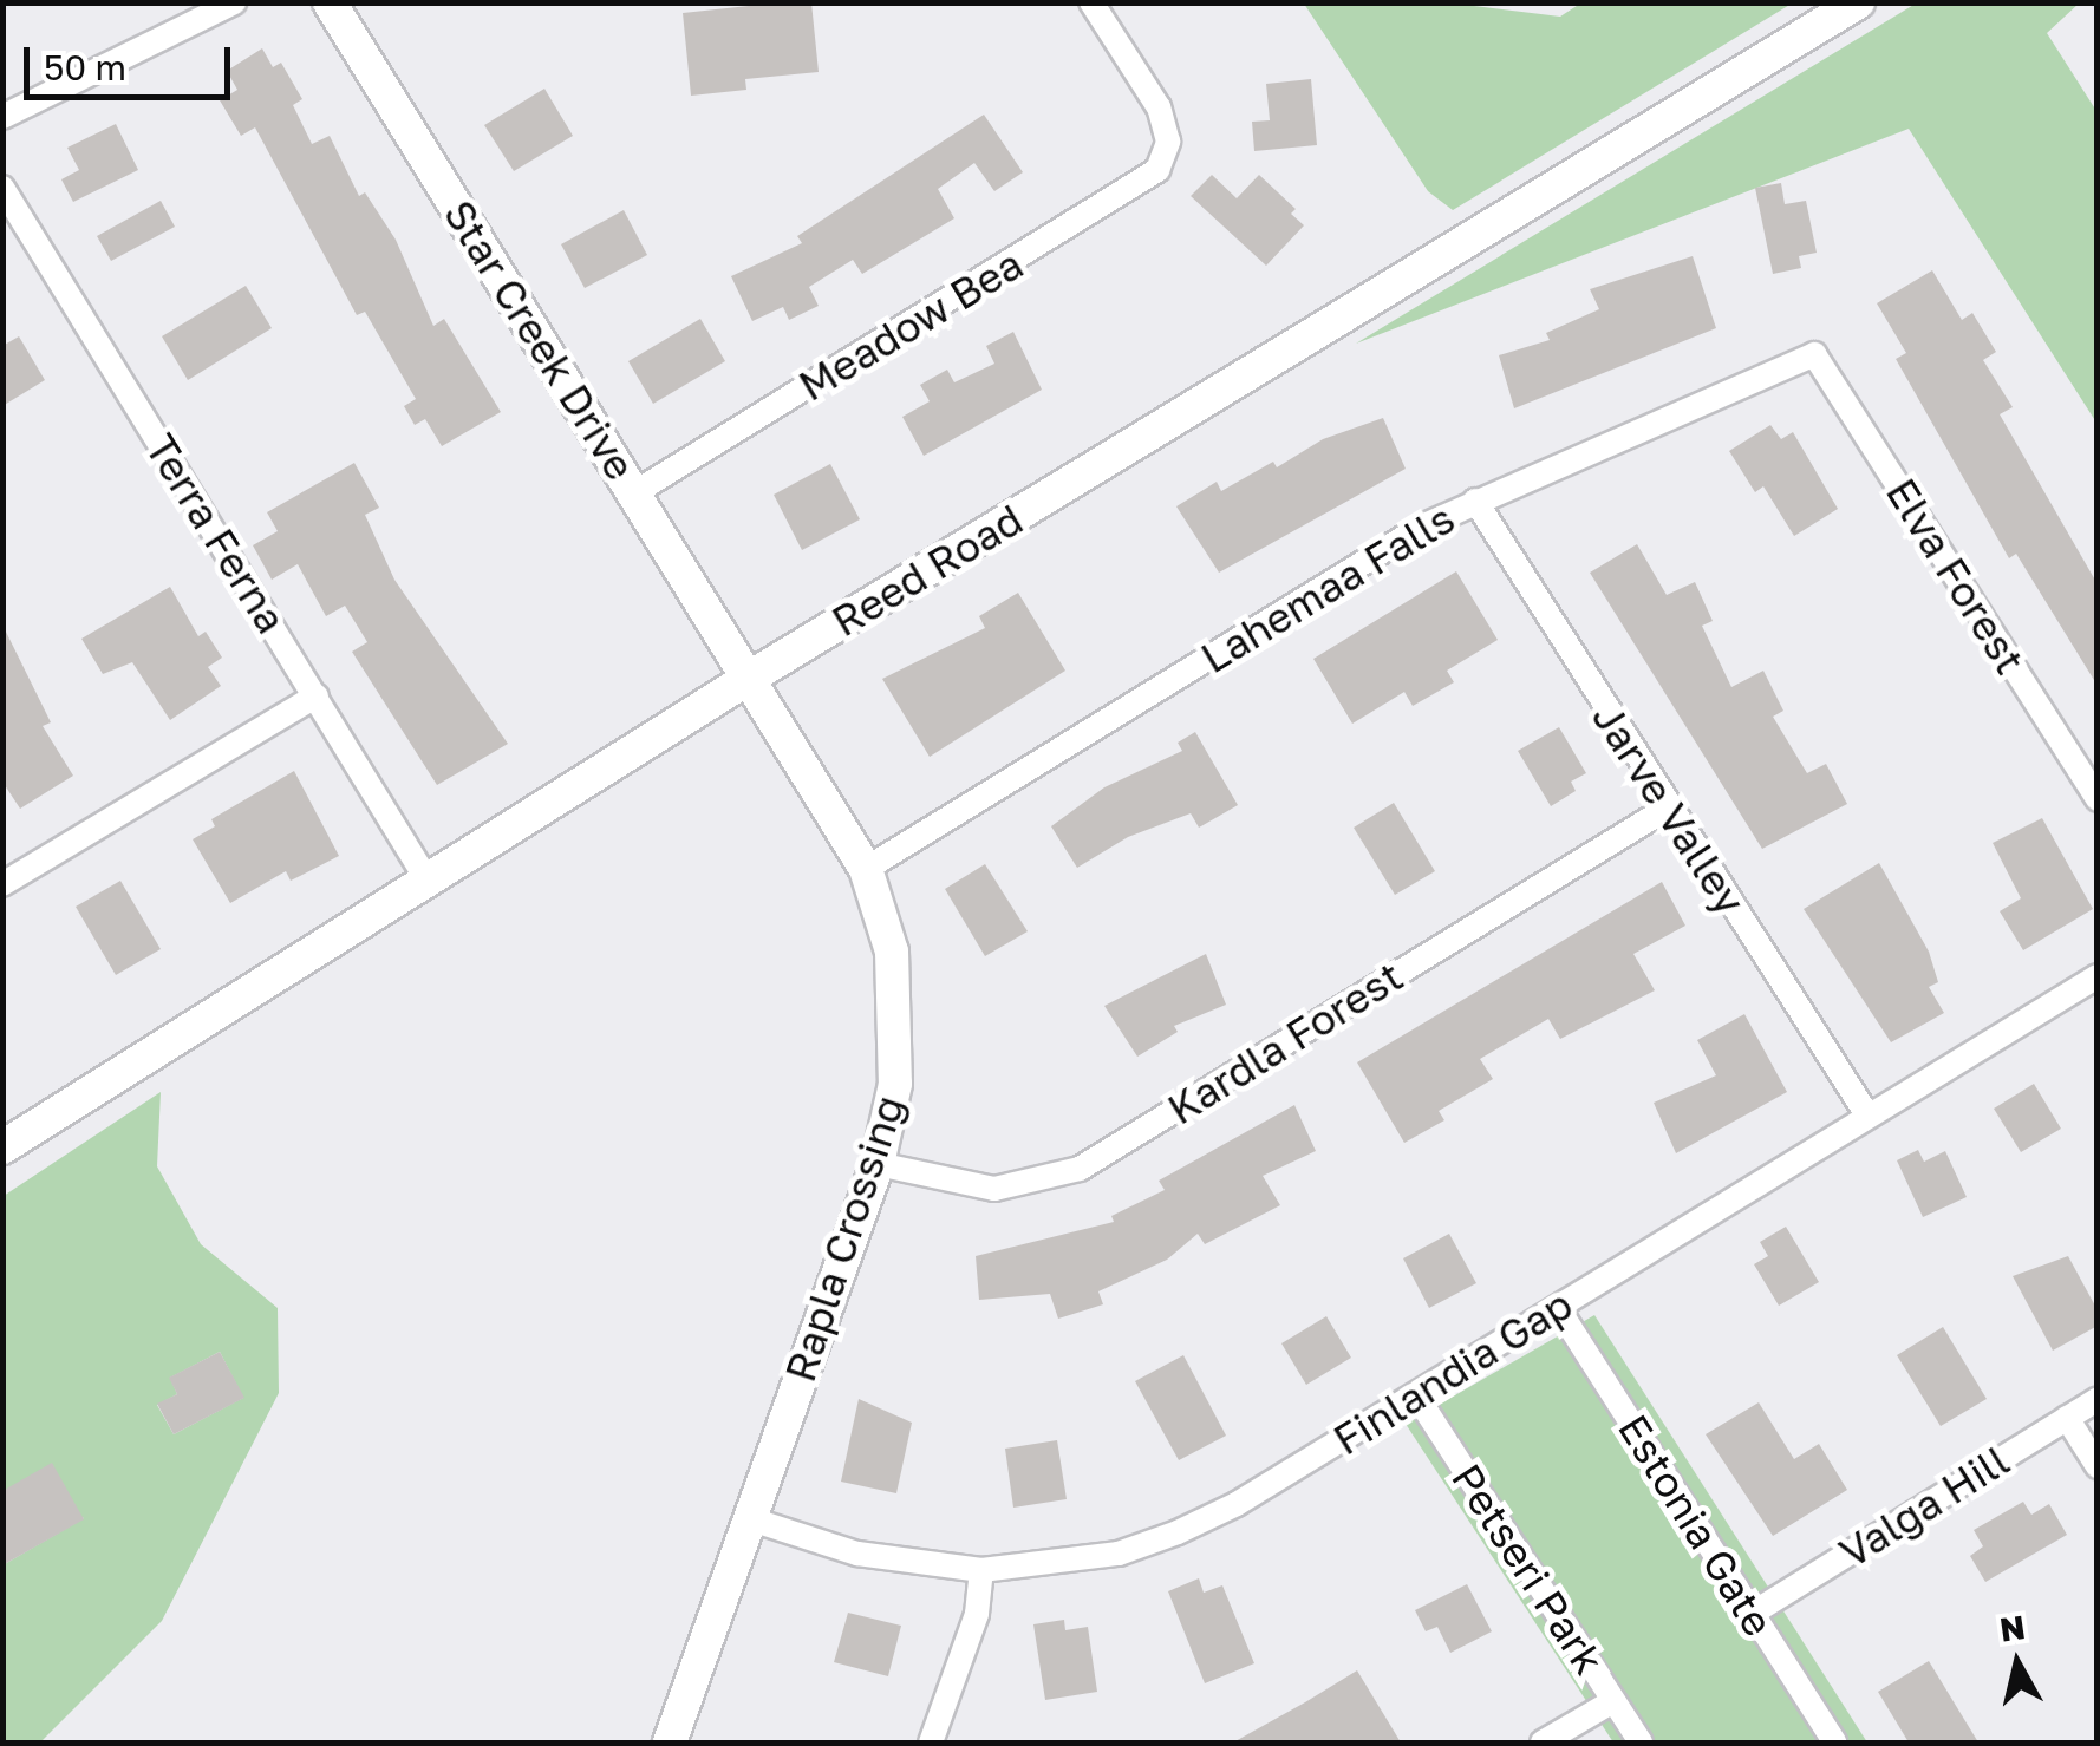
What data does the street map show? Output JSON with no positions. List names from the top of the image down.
{
  "streets": {
    "street": [
      "Meadow Bea",
      "Star Creek Drive",
      "Terra Ferna",
      "Reed Road",
      "Elva Forest",
      "Lahemaa Falls",
      "Jarve Valley",
      "Kardla Forest",
      "Rapla Crossing",
      "Finlandia Gap",
      "Valga Hill",
      "Estonia Gate",
      "Petseri Park"
    ]
  },
  "crossings": [
    ["Meadow Bea", "Star Creek Drive"],
    ["Star Creek Drive", "Reed Road"],
    ["Star Creek Drive", "Rapla Crossing"],
    ["Terra Ferna", "Reed Road"],
    ["Reed Road", "Rapla Crossing"],
    ["Elva Forest", "Lahemaa Falls"],
    ["Lahemaa Falls", "Jarve Valley"],
    ["Lahemaa Falls", "Rapla Crossing"],
    ["Jarve Valley", "Kardla Forest"],
    ["Jarve Valley", "Finlandia Gap"],
    ["Kardla Forest", "Rapla Crossing"],
    ["Rapla Crossing", "Finlandia Gap"],
    ["Finlandia Gap", "Estonia Gate"],
    ["Finlandia Gap", "Petseri Park"],
    ["Valga Hill", "Estonia Gate"]
  ],
  "scale_bar": "50 m",
  "north": "top"
}
